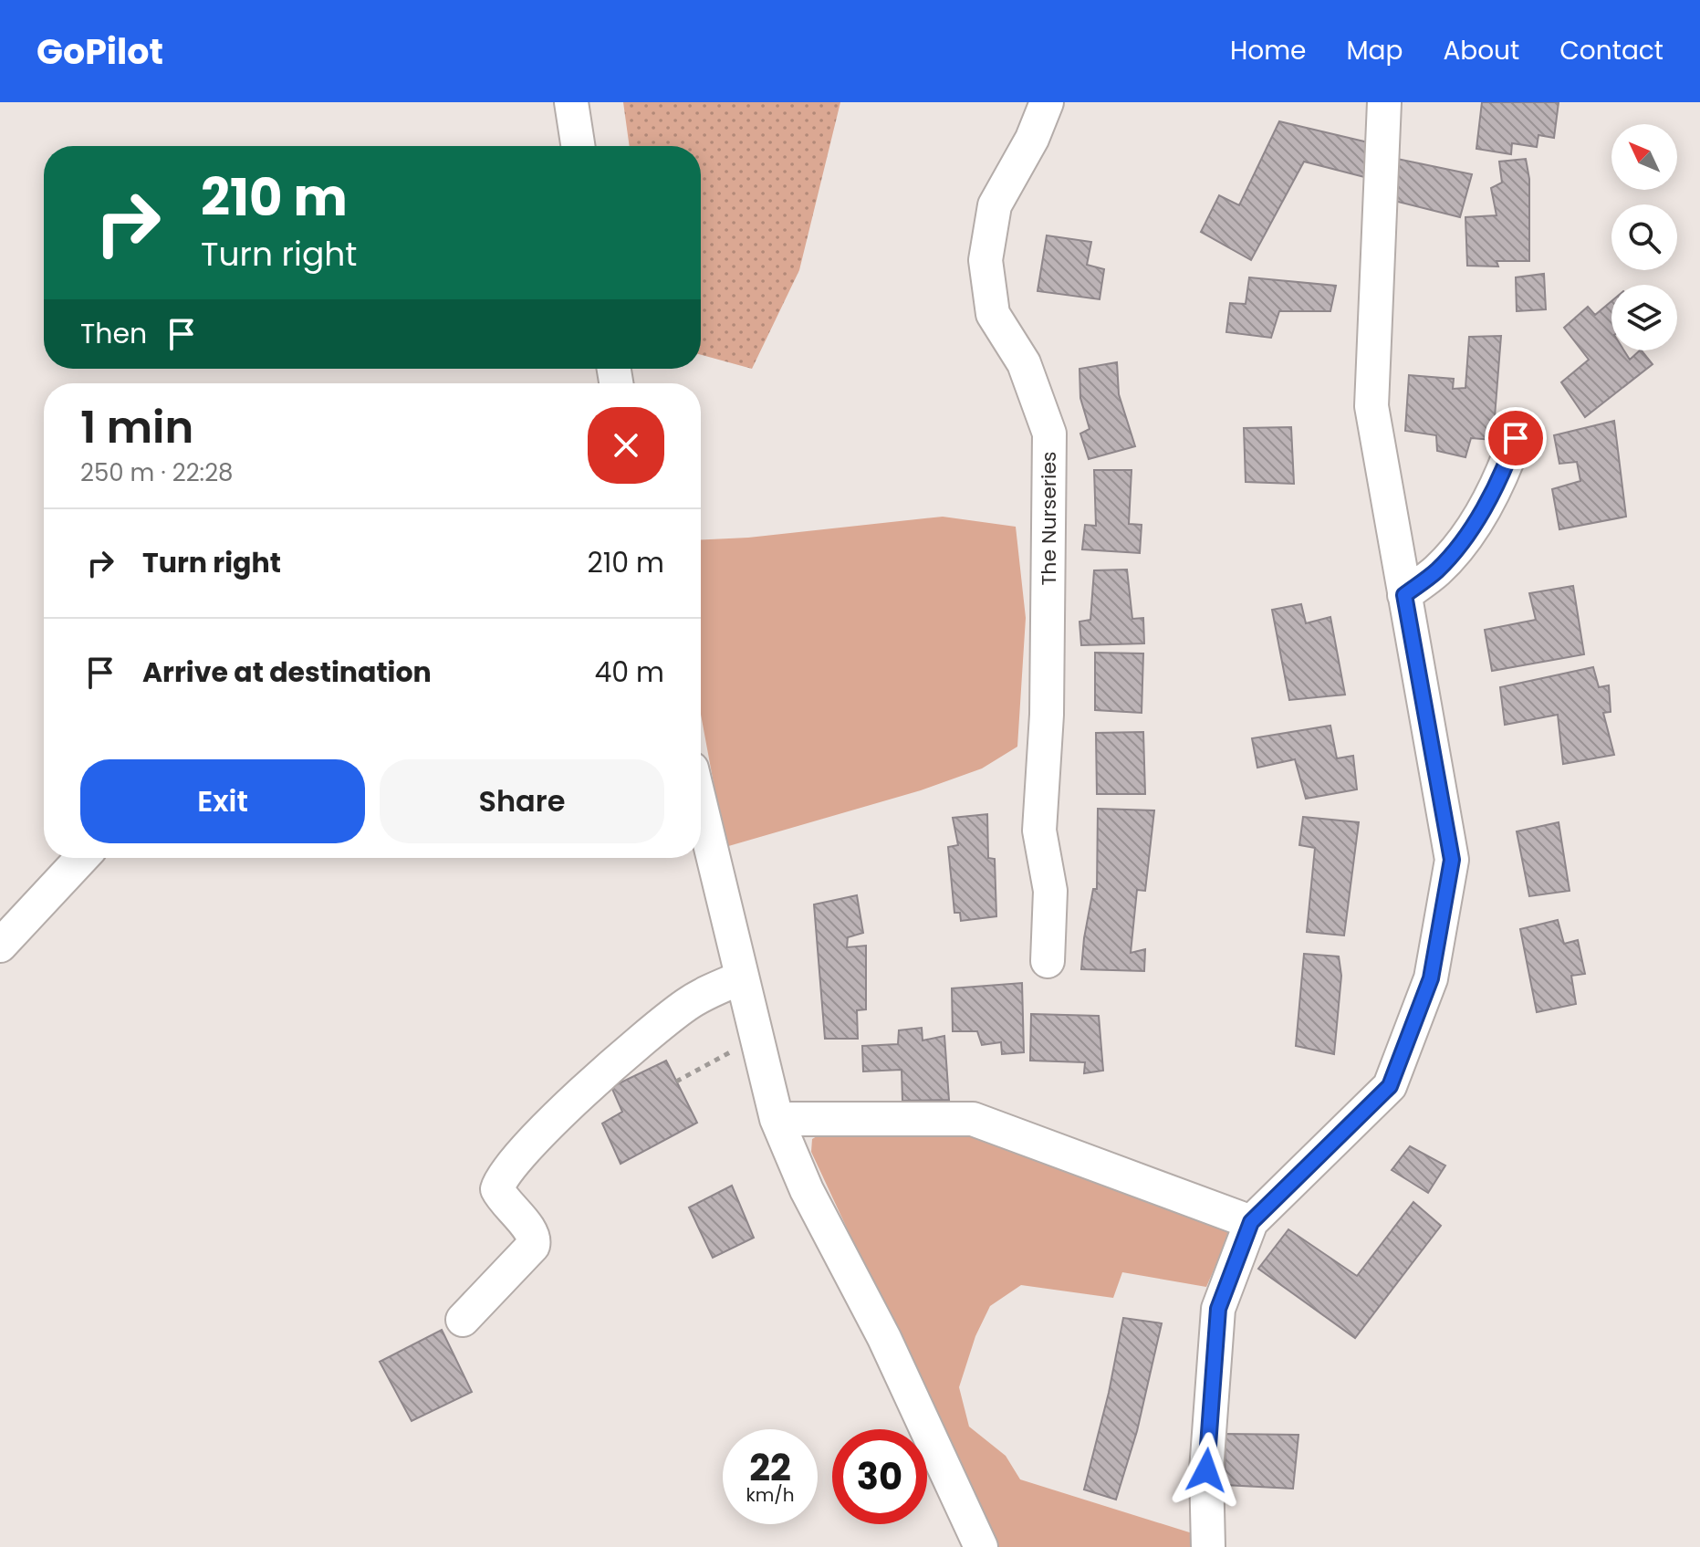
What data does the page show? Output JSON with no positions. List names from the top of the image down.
{
  "streets": {
    "street": ["The Nurseries"]
  },
  "north": "top left",
  "page": {
    "header": "GoPilot",
    "nav": [
      "Home",
      "Map",
      "About",
      "Contact"
    ],
    "turn": ["210 m", "Turn right"],
    "then": "Then",
    "heading": ["1 min", "250 m · 22:28"],
    "list": [
      {
        "name": "Turn right",
        "value": "210 m"
      },
      {
        "name": "Arrive at destination",
        "value": "40 m"
      }
    ],
    "buttons": ["Exit", "Share"],
    "speed": "22 km/h",
    "limit": "30"
  }
}
